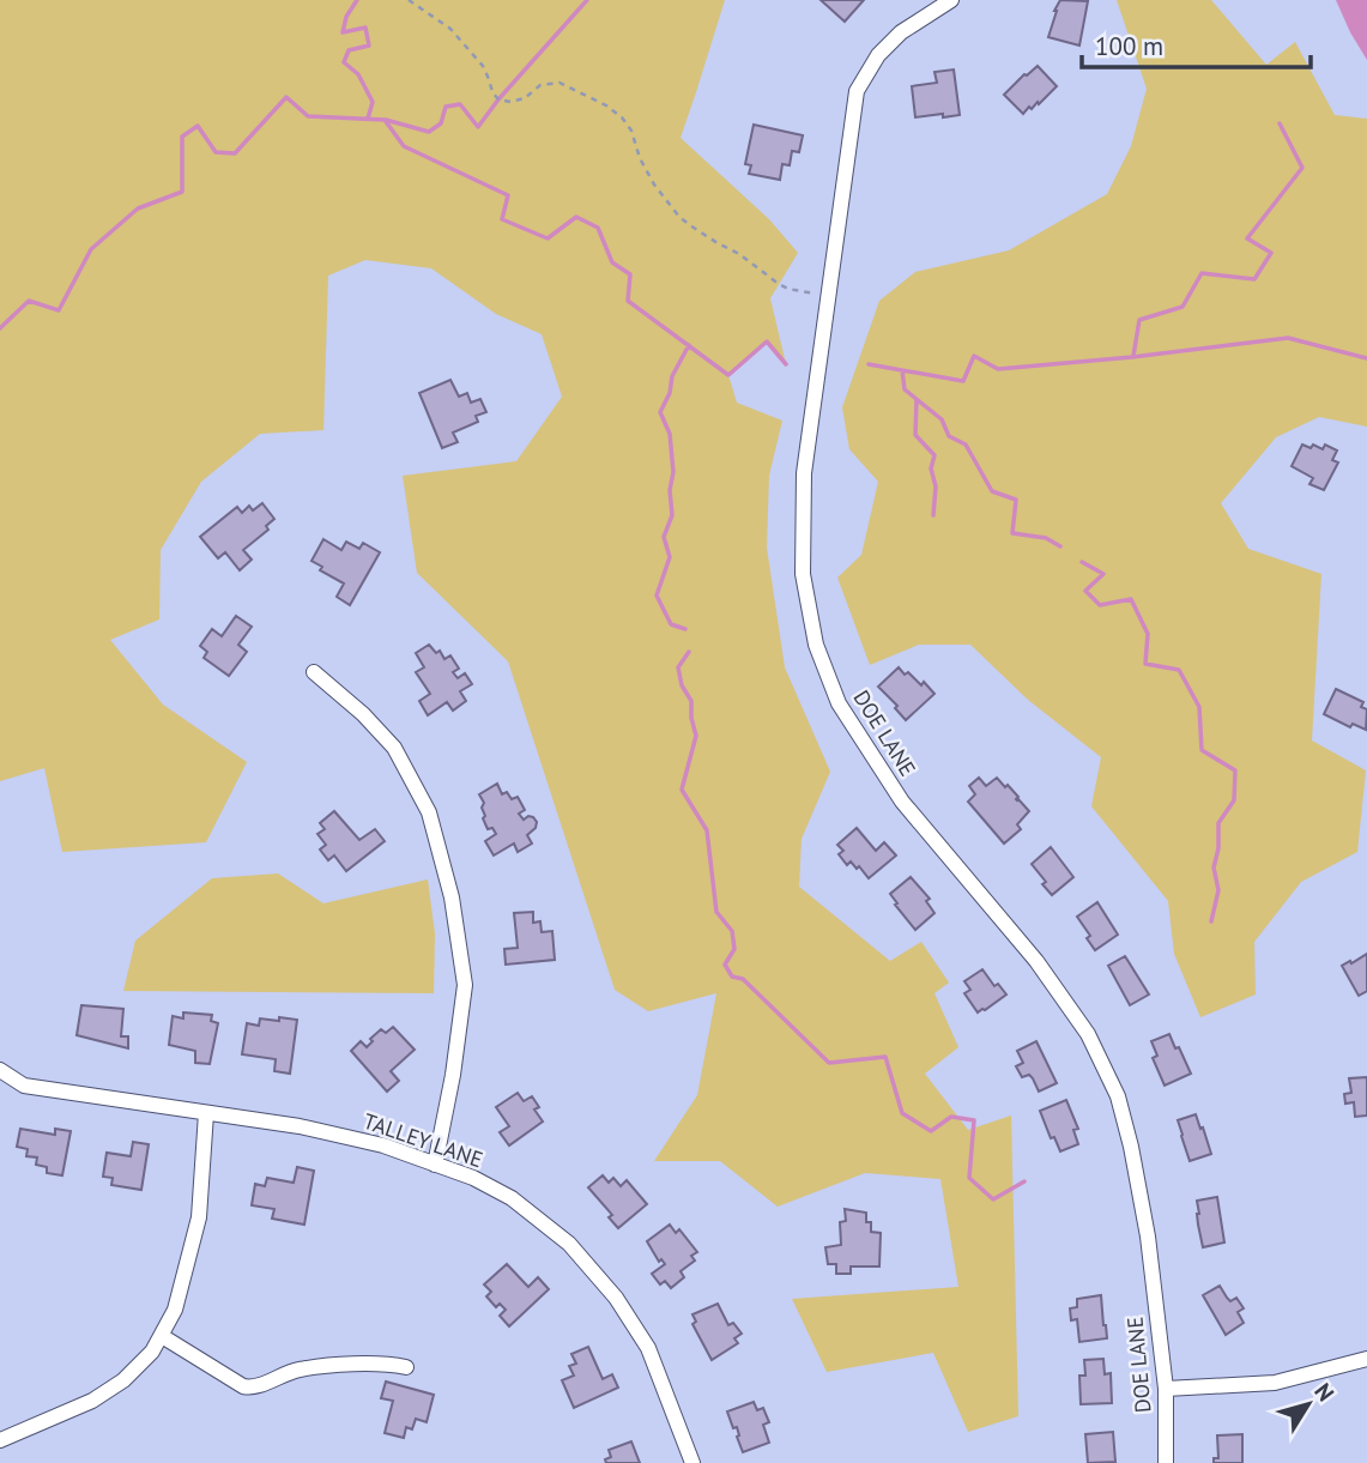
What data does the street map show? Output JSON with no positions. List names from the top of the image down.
{
  "streets": {
    "street": ["DOE LANE", "TALLEY LANE"]
  },
  "scale_bar": "100 m",
  "north": "top right"
}
